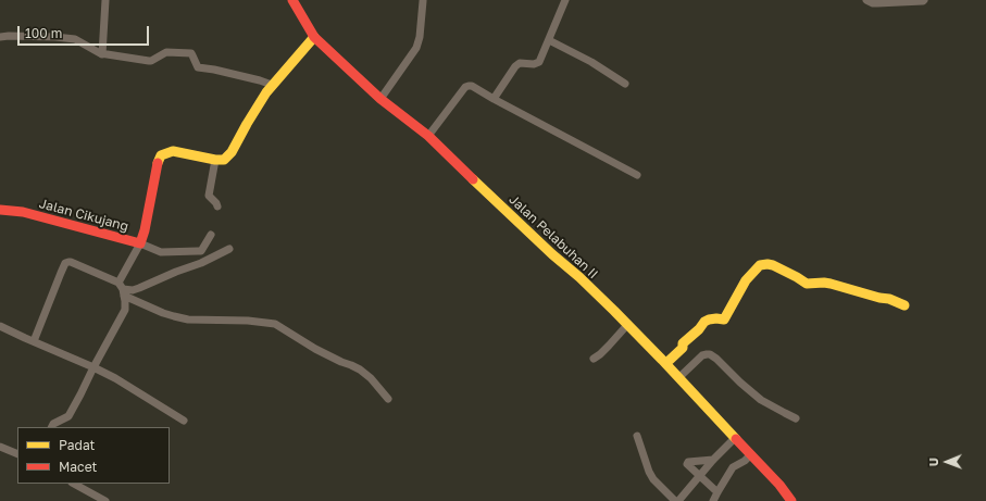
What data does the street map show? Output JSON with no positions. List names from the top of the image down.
{
  "streets": {
    "street": ["Jalan Cikujang", "Jalan Pelabuhan II"]
  },
  "legend": ["Padat", "Macet"],
  "scale_bar": "100 m",
  "north": "left"
}
